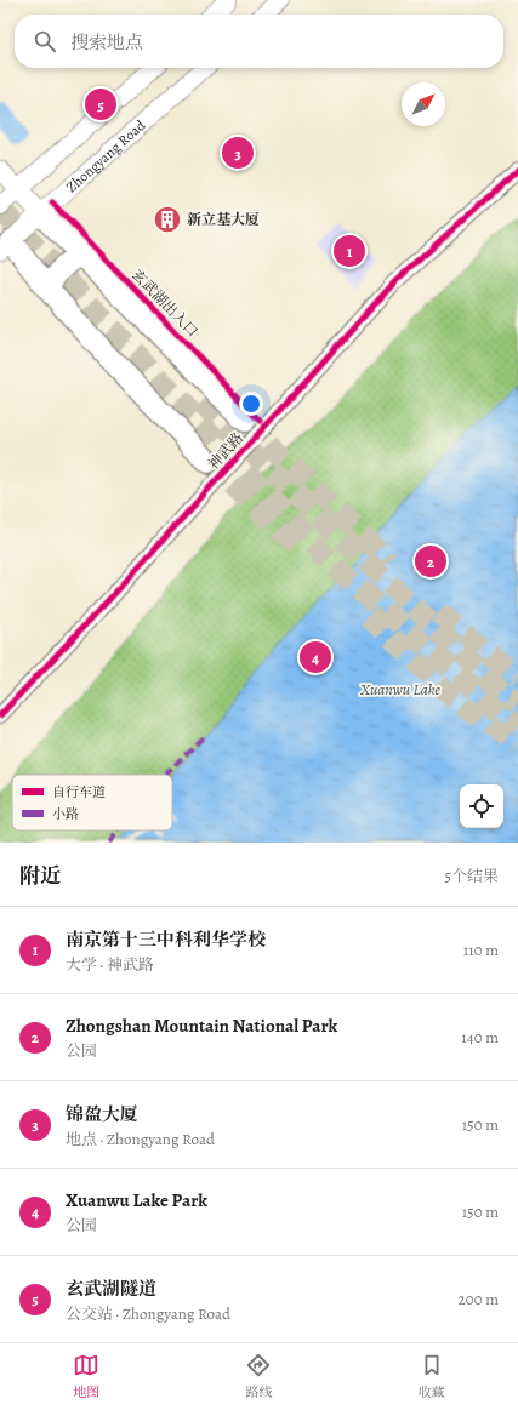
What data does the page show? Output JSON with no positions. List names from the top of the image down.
{
  "streets": {
    "main road": ["Zhongyang Road"],
    "street": ["神武路"],
    "cycle path": ["玄武湖出入口"]
  },
  "water": ["Xuanwu Lake"],
  "places": {
    "building": ["新立基大厦"]
  },
  "legend": ["自行车道", "小路"],
  "north": "top right",
  "page": {
    "search": "搜索地点",
    "pins": [
      "5",
      "3",
      "1",
      "2",
      "4"
    ],
    "heading": ["附近", "5个结果"],
    "list": [
      {
        "mark": "1",
        "name": "南京第十三中科利华学校",
        "note": "大学 · 神武路",
        "value": "110 m"
      },
      {
        "mark": "2",
        "name": "Zhongshan Mountain National Park",
        "note": "公园",
        "value": "140 m"
      },
      {
        "mark": "3",
        "name": "锦盈大厦",
        "note": "地点 · Zhongyang Road",
        "value": "150 m"
      },
      {
        "mark": "4",
        "name": "Xuanwu Lake Park",
        "note": "公园",
        "value": "150 m"
      },
      {
        "mark": "5",
        "name": "玄武湖隧道",
        "note": "公交站 · Zhongyang Road",
        "value": "200 m"
      }
    ],
    "nav": ["地图", "路线", "收藏"]
  }
}
